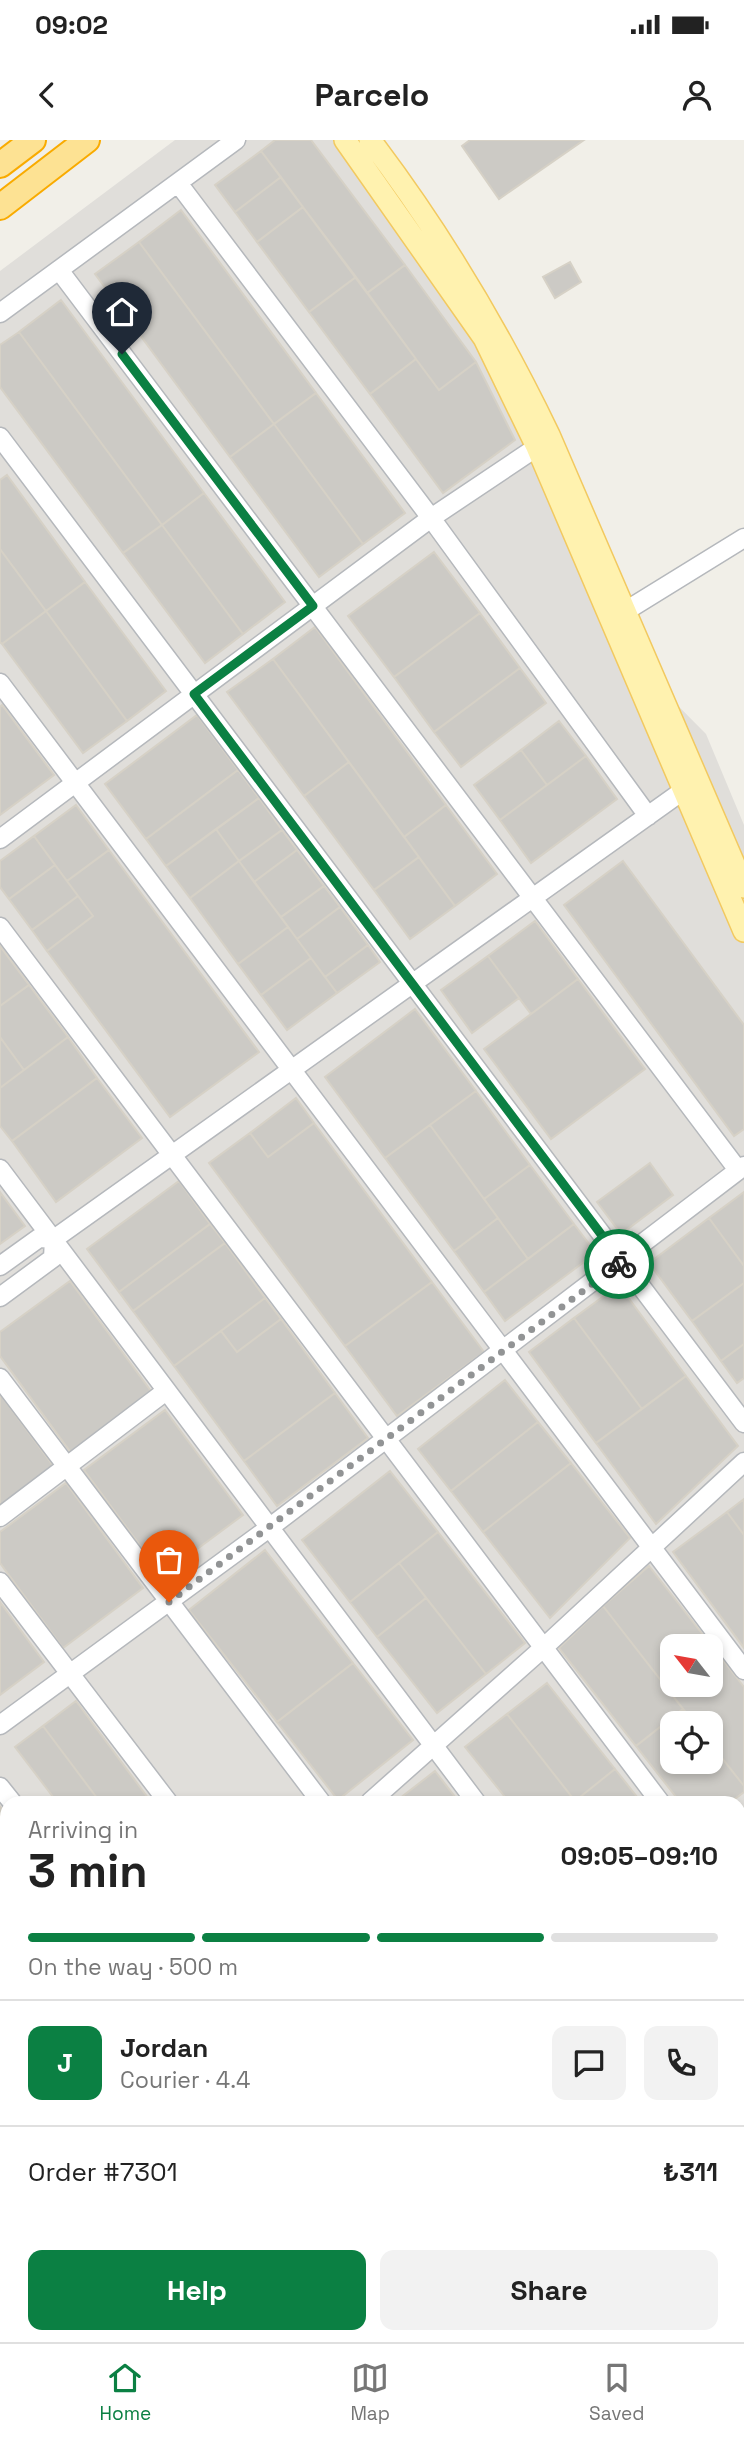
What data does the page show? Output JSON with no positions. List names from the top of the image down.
{
  "north": "top left",
  "page": {
    "status": "09:02",
    "header": "Parcelo",
    "heading": ["3 min", "Arriving in", "09:05–09:10"],
    "panel": [
      "Jordan",
      "Courier · 4.4",
      "Order #7301",
      "₺311"
    ],
    "bar": "On the way · 500 m",
    "round": "J",
    "buttons": ["Help", "Share"],
    "tabs": ["Home", "Map", "Saved"]
  }
}
